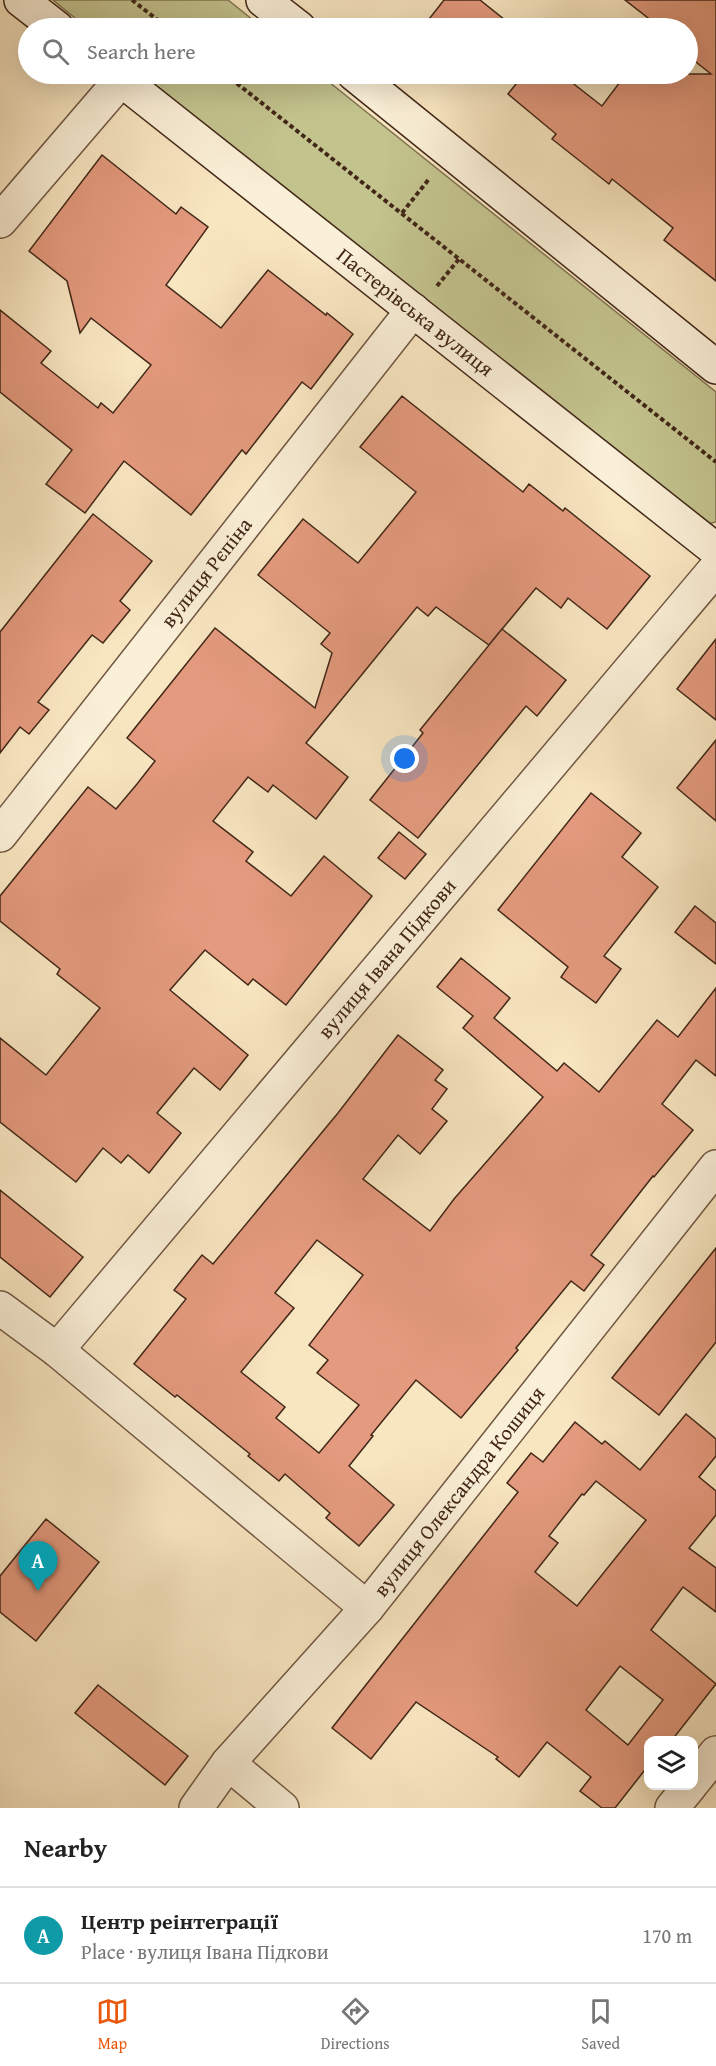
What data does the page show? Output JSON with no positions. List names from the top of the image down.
{
  "streets": {
    "street": [
      "Пастерівська вулиця",
      "вулиця Рєпіна",
      "вулиця Івана Підкови",
      "вулиця Олександра Кошиця"
    ]
  },
  "crossings": [
    ["Пастерівська вулиця", "вулиця Рєпіна"]
  ],
  "page": {
    "search": "Search here",
    "pins": "A",
    "heading": "Nearby",
    "list": [
      {
        "mark": "A",
        "name": "Центр реінтеграції",
        "note": "Place · вулиця Івана Підкови",
        "value": "170 m"
      }
    ],
    "nav": ["Map", "Directions", "Saved"]
  }
}
